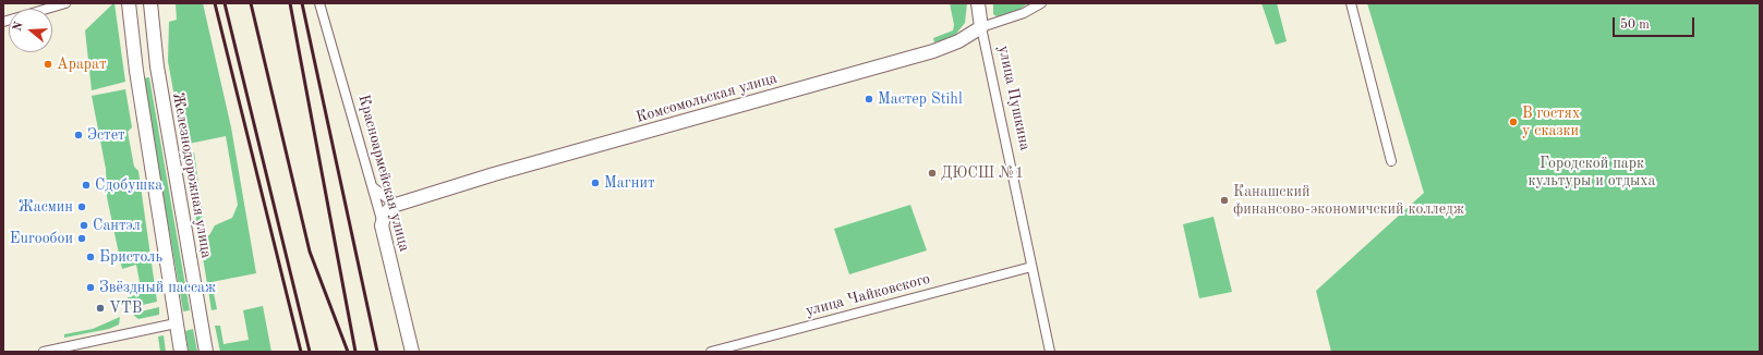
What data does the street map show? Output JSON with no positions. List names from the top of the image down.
{
  "streets": {
    "main road": [
      "Комсомольская улица",
      "улица Пушкина",
      "Красноармейская улица",
      "Железнодорожная улица"
    ],
    "street": ["улица Чайковского"]
  },
  "crossings": [
    ["Комсомольская улица", "улица Пушкина"],
    ["Комсомольская улица", "Красноармейская улица"],
    ["улица Пушкина", "улица Чайковского"]
  ],
  "parks": ["Городской парк культуры и отдыха"],
  "places": [
    "Арарат",
    "Мастер Stihl",
    "В гостях у сказки",
    "Эстет",
    "ДЮСШ №1",
    "Магнит",
    "Сдобушка",
    "Канашский финансово-экономичский колледж",
    "Жасмин",
    "Сантэл",
    "Euroобои",
    "Бристоль",
    "Звёздный пассаж",
    "VTB"
  ],
  "scale_bar": "50 m",
  "north": "left"
}
